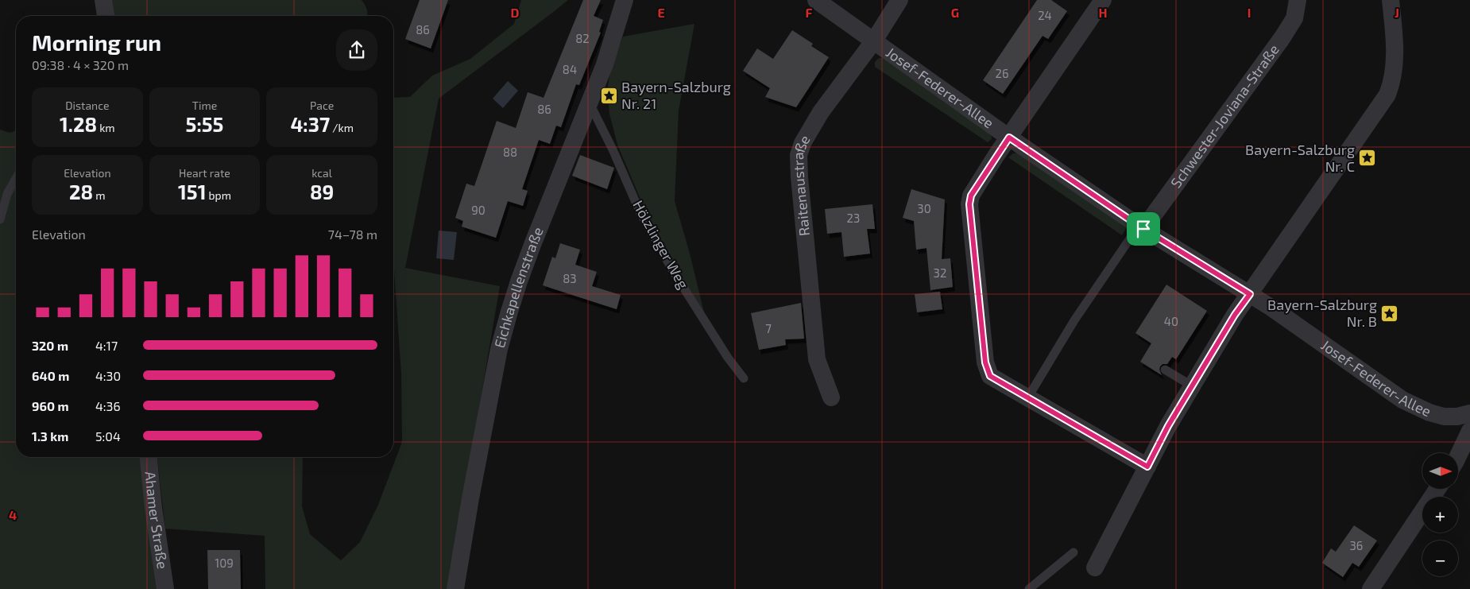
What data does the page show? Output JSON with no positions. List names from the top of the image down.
{
  "streets": {
    "street": [
      "Josef-Federer-Allee",
      "Schwester-Joviana-Straße",
      "Raitenaustraße",
      "Eichkapellenstraße",
      "Ahamer Straße"
    ],
    "lane": ["Hölzlinger Weg"]
  },
  "crossings": [
    ["Josef-Federer-Allee", "Schwester-Joviana-Straße"],
    ["Josef-Federer-Allee", "Raitenaustraße"],
    ["Hölzlinger Weg", "Eichkapellenstraße"]
  ],
  "places": {
    "place": ["Bayern-Salzburg Nr. 21", "Bayern-Salzburg Nr. C", "Bayern-Salzburg Nr. B"]
  },
  "house_numbers": [
    "24",
    "86",
    "82",
    "84",
    "26",
    "86",
    "88",
    "30",
    "90",
    "23",
    "32",
    "83",
    "40",
    "7",
    "36",
    "109"
  ],
  "north": "right",
  "page": {
    "heading": ["Morning run", "09:38 · 4 × 320 m"],
    "stats": [
      ["Distance", "1.28 km"],
      ["Time", "5:55"],
      ["Pace", "4:37 /km"],
      ["Elevation", "28 m"],
      ["Heart rate", "151 bpm"],
      ["kcal", "89"]
    ],
    "chart": ["Elevation", "74–78 m"],
    "list": [
      {
        "name": "320 m",
        "note": "4:17"
      },
      {
        "name": "640 m",
        "note": "4:30"
      },
      {
        "name": "960 m",
        "note": "4:36"
      },
      {
        "name": "1.3 km",
        "note": "5:04"
      }
    ],
    "map_buttons": ["+", "−"]
  },
  "grid": {
    "columns": [
      "D",
      "E",
      "F",
      "G",
      "H",
      "I",
      "J"
    ],
    "rows": ["4"]
  }
}
